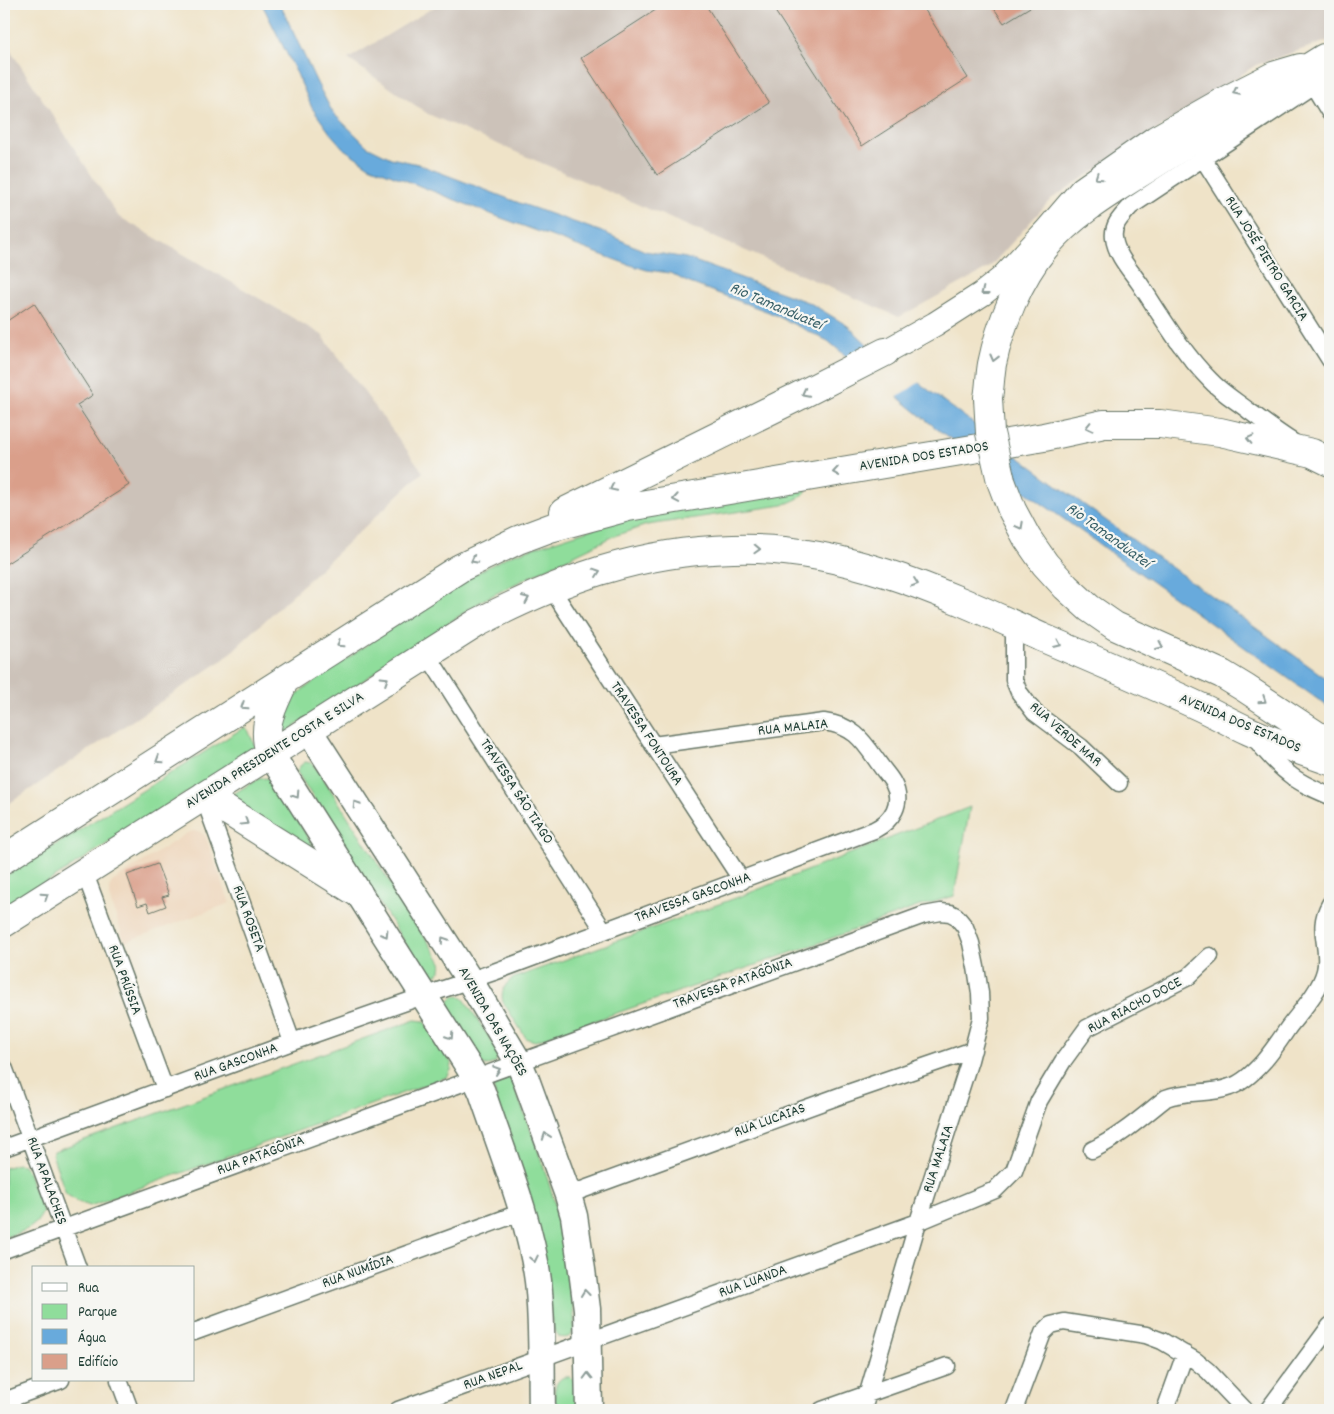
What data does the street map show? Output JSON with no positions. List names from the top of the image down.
{
  "streets": {
    "highway": ["AVENIDA DOS ESTADOS", "AVENIDA PRESIDENTE COSTA E SILVA"],
    "main road": ["AVENIDA DAS NAÇÕES"],
    "street": [
      "RUA JOSÉ PIETRO GARCIA",
      "RUA MALAIA",
      "TRAVESSA FONTOURA",
      "RUA VERDE MAR",
      "TRAVESSA SÃO TIAGO",
      "TRAVESSA GASCONHA",
      "RUA ROSETA",
      "RUA PRÚSSIA",
      "TRAVESSA PATAGÔNIA",
      "RUA RIACHO DOCE",
      "RUA GASCONHA",
      "RUA LUCAIAS",
      "RUA PATAGÔNIA",
      "RUA APALACHES",
      "RUA NUMÍDIA",
      "RUA LUANDA",
      "RUA NEPAL"
    ]
  },
  "crossings": [
    ["AVENIDA DOS ESTADOS", "TRAVESSA FONTOURA"],
    ["AVENIDA DOS ESTADOS", "RUA VERDE MAR"],
    ["AVENIDA DOS ESTADOS", "AVENIDA PRESIDENTE COSTA E SILVA"],
    ["RUA MALAIA", "TRAVESSA FONTOURA"],
    ["RUA MALAIA", "TRAVESSA GASCONHA"],
    ["RUA MALAIA", "TRAVESSA PATAGÔNIA"],
    ["RUA MALAIA", "RUA LUCAIAS"],
    ["RUA MALAIA", "RUA LUANDA"],
    ["TRAVESSA FONTOURA", "AVENIDA PRESIDENTE COSTA E SILVA"],
    ["TRAVESSA FONTOURA", "TRAVESSA GASCONHA"],
    ["AVENIDA PRESIDENTE COSTA E SILVA", "TRAVESSA SÃO TIAGO"],
    ["AVENIDA PRESIDENTE COSTA E SILVA", "RUA ROSETA"],
    ["AVENIDA PRESIDENTE COSTA E SILVA", "RUA PRÚSSIA"],
    ["AVENIDA PRESIDENTE COSTA E SILVA", "AVENIDA DAS NAÇÕES"],
    ["TRAVESSA SÃO TIAGO", "TRAVESSA GASCONHA"],
    ["TRAVESSA GASCONHA", "AVENIDA DAS NAÇÕES"],
    ["TRAVESSA GASCONHA", "RUA GASCONHA"],
    ["RUA ROSETA", "RUA GASCONHA"],
    ["RUA PRÚSSIA", "RUA GASCONHA"],
    ["TRAVESSA PATAGÔNIA", "AVENIDA DAS NAÇÕES"],
    ["TRAVESSA PATAGÔNIA", "RUA PATAGÔNIA"],
    ["RUA RIACHO DOCE", "RUA LUANDA"],
    ["AVENIDA DAS NAÇÕES", "RUA GASCONHA"],
    ["AVENIDA DAS NAÇÕES", "RUA LUCAIAS"],
    ["AVENIDA DAS NAÇÕES", "RUA PATAGÔNIA"],
    ["AVENIDA DAS NAÇÕES", "RUA LUANDA"],
    ["AVENIDA DAS NAÇÕES", "RUA NEPAL"],
    ["RUA GASCONHA", "RUA APALACHES"],
    ["RUA PATAGÔNIA", "RUA APALACHES"],
    ["RUA LUANDA", "RUA NEPAL"]
  ],
  "water": ["Rio Tamanduateí"],
  "legend": [
    "Rua",
    "Parque",
    "Água",
    "Edifício"
  ]
}
